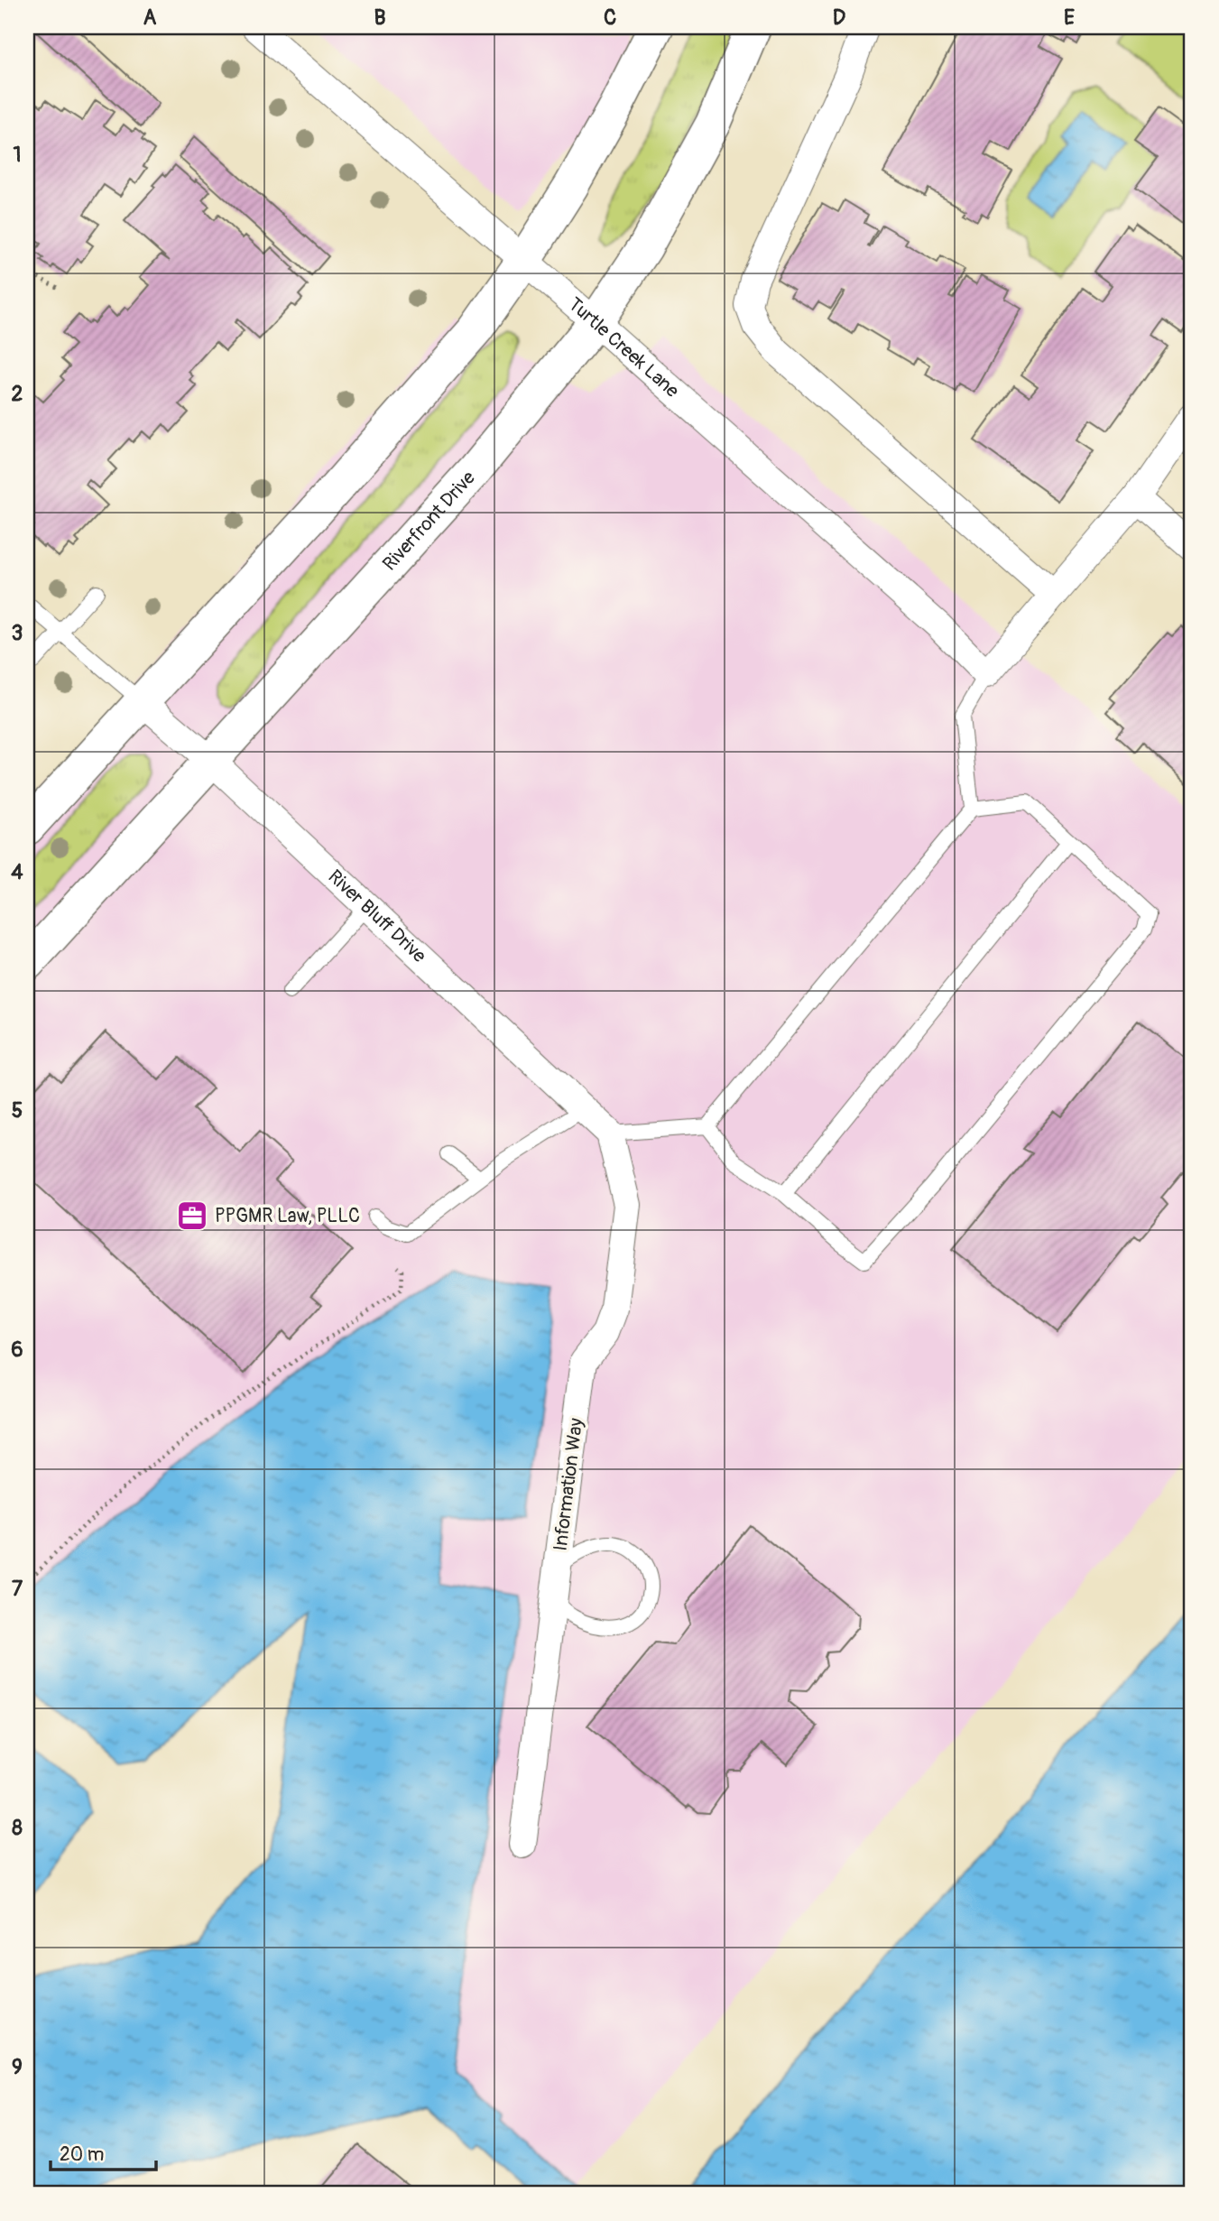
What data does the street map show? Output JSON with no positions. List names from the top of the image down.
{
  "streets": {
    "street": [
      "Turtle Creek Lane",
      "Riverfront Drive",
      "River Bluff Drive",
      "Information Way"
    ]
  },
  "crossings": [
    ["Turtle Creek Lane", "Riverfront Drive"],
    ["Riverfront Drive", "River Bluff Drive"],
    ["River Bluff Drive", "Information Way"]
  ],
  "places": {
    "office": ["PPGMR Law, PLLC"]
  },
  "scale_bar": "20 m",
  "grid": {
    "columns": [
      "A",
      "B",
      "C",
      "D",
      "E"
    ],
    "rows": [
      "1",
      "2",
      "3",
      "4",
      "5",
      "6",
      "7",
      "8",
      "9"
    ]
  }
}
